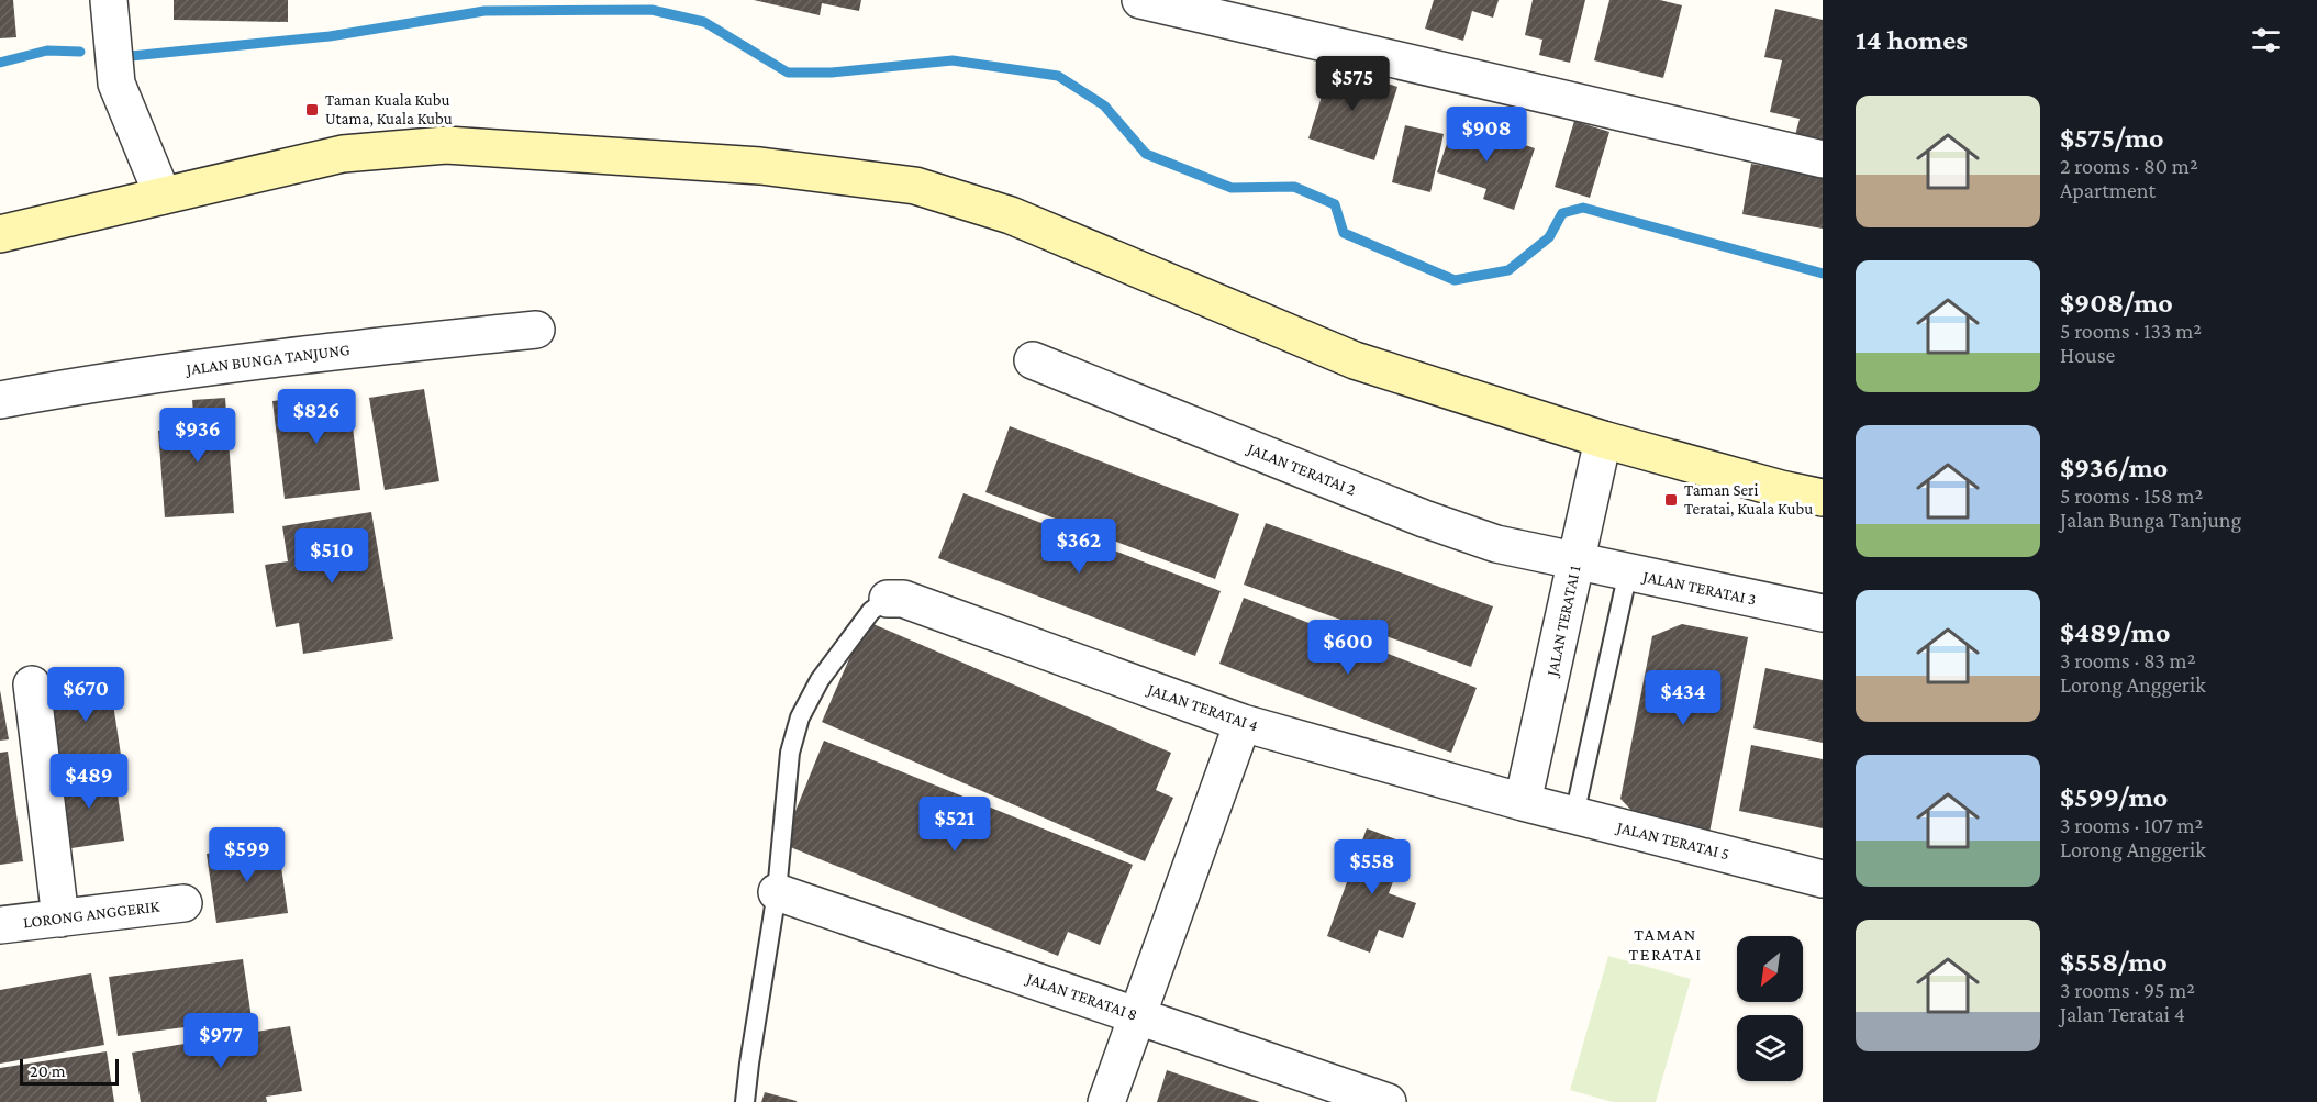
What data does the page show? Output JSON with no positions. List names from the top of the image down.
{
  "streets": {
    "street": [
      "JALAN BUNGA TANJUNG",
      "JALAN TERATAI 2",
      "JALAN TERATAI 3",
      "JALAN TERATAI 1",
      "JALAN TERATAI 4",
      "JALAN TERATAI 5",
      "LORONG ANGGERIK",
      "JALAN TERATAI 8"
    ]
  },
  "crossings": [
    ["JALAN TERATAI 2", "JALAN TERATAI 3"],
    ["JALAN TERATAI 2", "JALAN TERATAI 1"],
    ["JALAN TERATAI 3", "JALAN TERATAI 1"],
    ["JALAN TERATAI 1", "JALAN TERATAI 4"],
    ["JALAN TERATAI 1", "JALAN TERATAI 5"],
    ["JALAN TERATAI 4", "JALAN TERATAI 5"]
  ],
  "districts": ["TAMAN TERATAI"],
  "places": {
    "transit": ["Taman Kuala Kubu Utama, Kuala Kubu", "Taman Seri Teratai, Kuala Kubu"]
  },
  "scale_bar": "20 m",
  "north": "bottom left",
  "page": {
    "heading": "14 homes",
    "price": [
      "$575",
      "$908",
      "$826",
      "$936",
      "$362",
      "$510",
      "$600",
      "$670",
      "$434",
      "$489",
      "$521",
      "$599",
      "$558",
      "$977"
    ],
    "list": [
      {
        "name": "$575/mo",
        "note": "2 rooms · 80 m² · Apartment"
      },
      {
        "name": "$908/mo",
        "note": "5 rooms · 133 m² · House"
      },
      {
        "name": "$936/mo",
        "note": "5 rooms · 158 m² · Jalan Bunga Tanjung"
      },
      {
        "name": "$489/mo",
        "note": "3 rooms · 83 m² · Lorong Anggerik"
      },
      {
        "name": "$599/mo",
        "note": "3 rooms · 107 m² · Lorong Anggerik"
      },
      {
        "name": "$558/mo",
        "note": "3 rooms · 95 m² · Jalan Teratai 4"
      }
    ],
    "scale": "20 m"
  }
}
